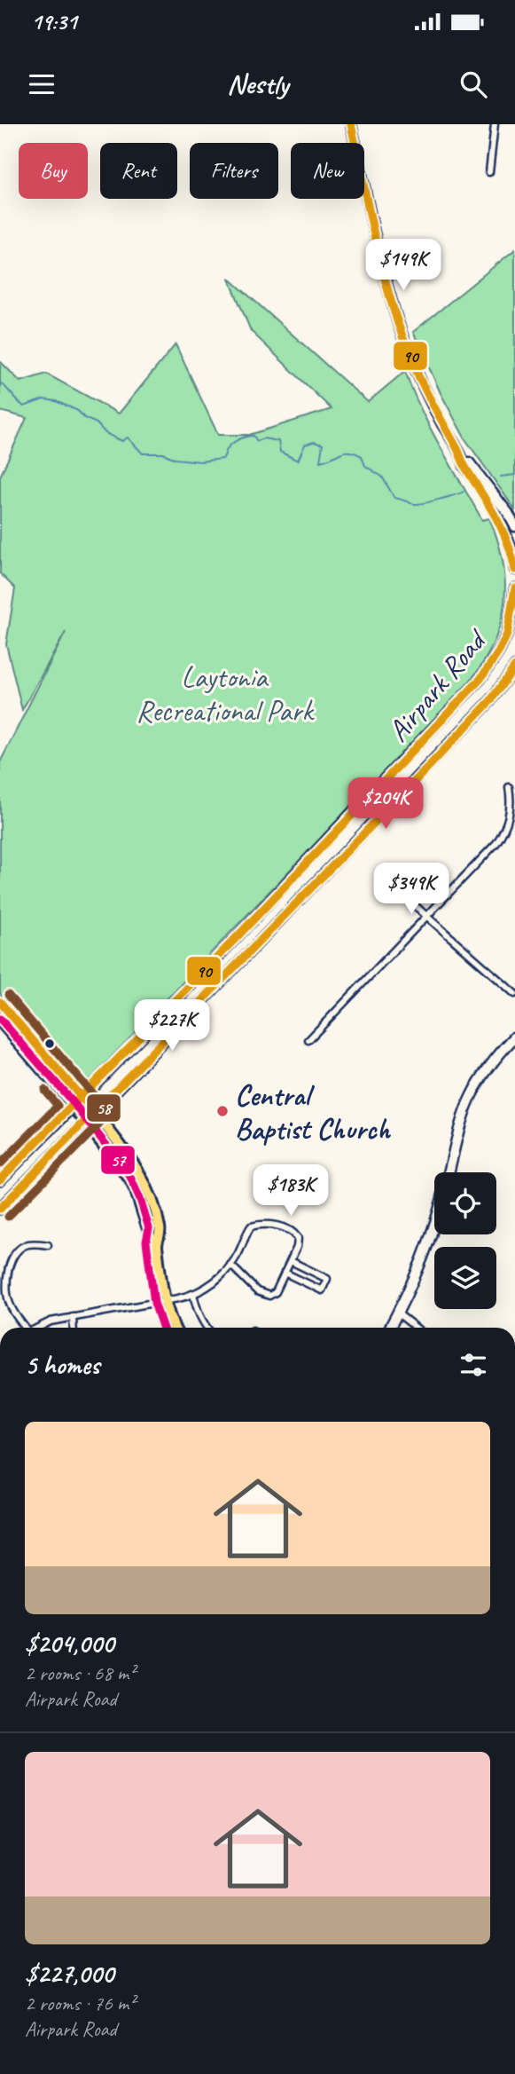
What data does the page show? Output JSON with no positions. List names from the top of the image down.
{
  "streets": {
    "street": ["Airpark Road"]
  },
  "parks": ["Laytonia Recreational Park"],
  "places": ["Central Baptist Church"],
  "lines": ["transit line 90", "transit line 58", "transit line 57"],
  "page": {
    "status": "19:31",
    "header": "Nestly",
    "chip": [
      "Buy",
      "Rent",
      "Filters",
      "New"
    ],
    "price": [
      "$149K",
      "$204K",
      "$349K",
      "$227K",
      "$183K"
    ],
    "heading": "5 homes",
    "list": [
      {
        "name": "$204,000",
        "note": "2 rooms · 68 m² · Airpark Road"
      },
      {
        "name": "$227,000",
        "note": "2 rooms · 76 m² · Airpark Road"
      }
    ]
  }
}
